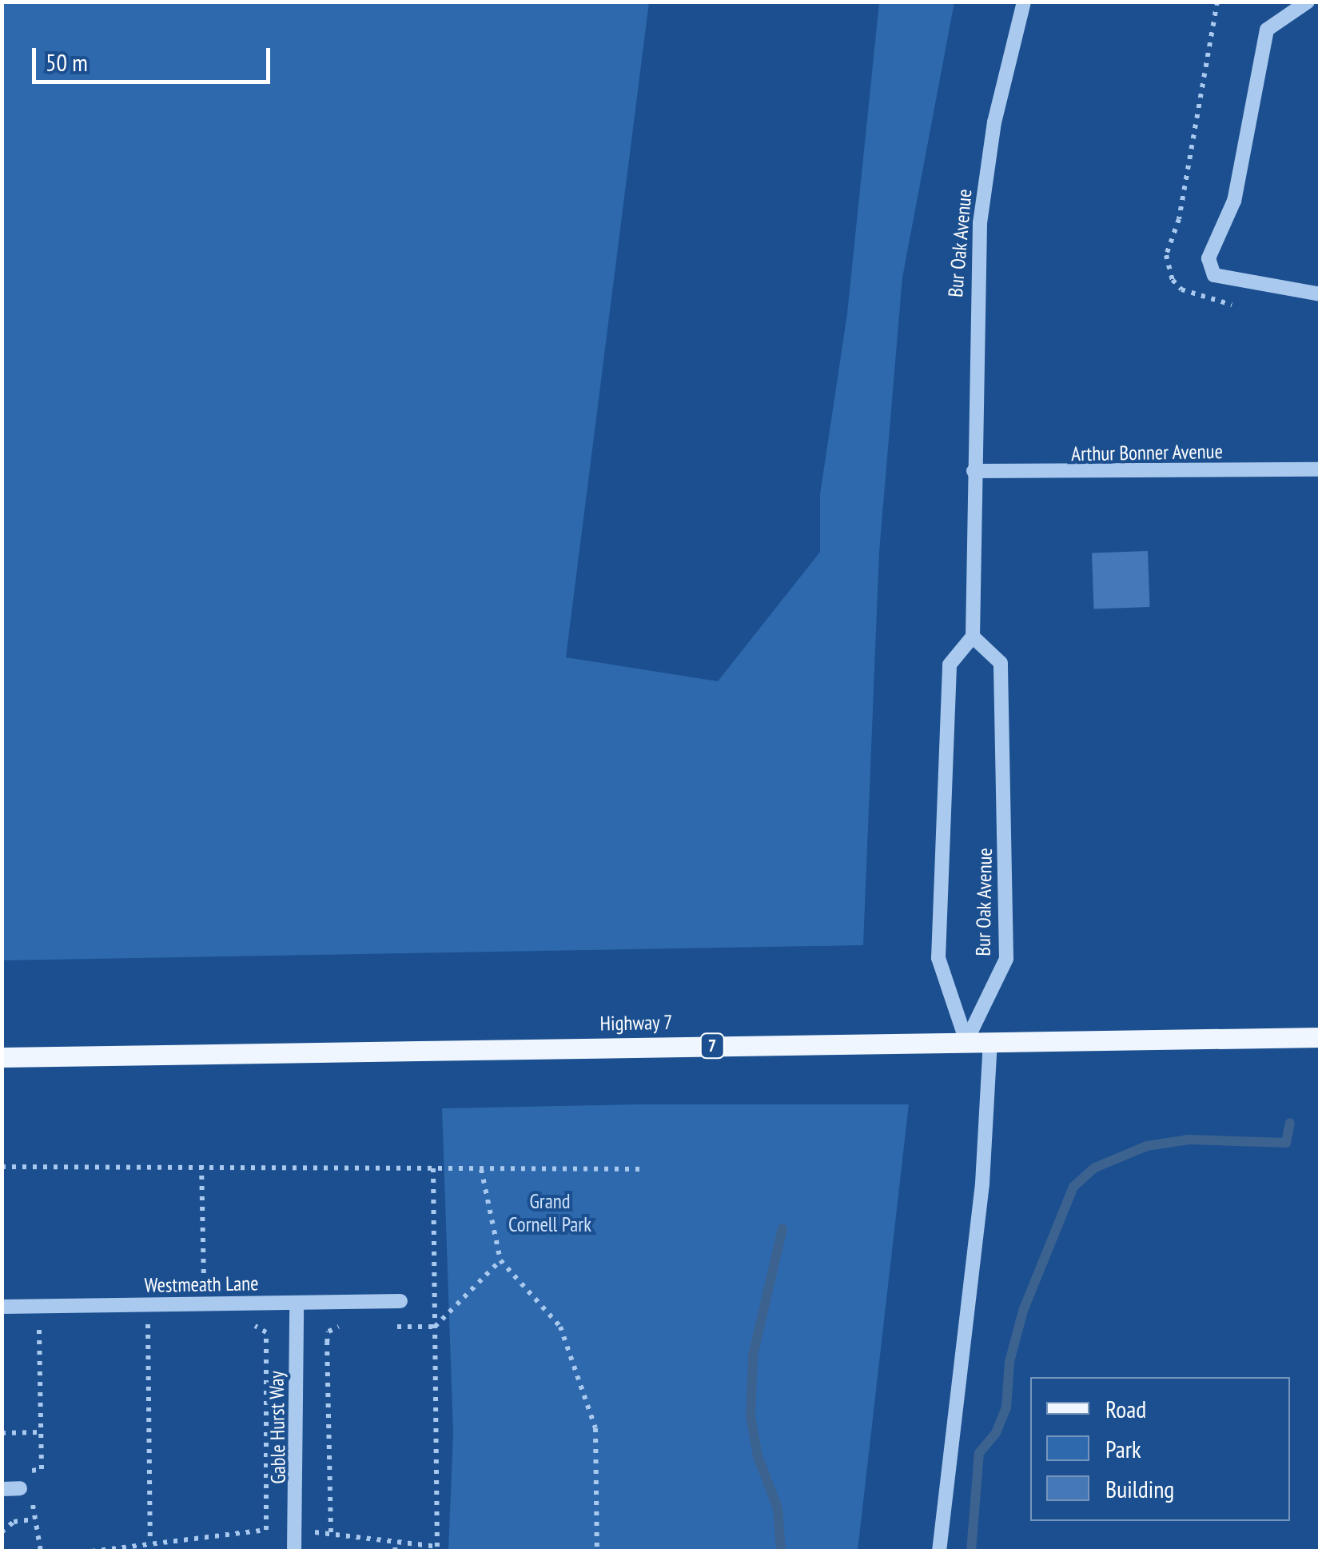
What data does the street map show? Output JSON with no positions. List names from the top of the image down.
{
  "streets": {
    "main road": ["Highway 7", "7"],
    "street": [
      "Bur Oak Avenue",
      "Arthur Bonner Avenue",
      "Westmeath Lane",
      "Gable Hurst Way"
    ]
  },
  "crossings": [
    ["Bur Oak Avenue", "Arthur Bonner Avenue"],
    ["Bur Oak Avenue", "Highway 7"],
    ["Westmeath Lane", "Gable Hurst Way"]
  ],
  "parks": ["Grand Cornell Park"],
  "legend": ["Road", "Park", "Building"],
  "scale_bar": "50 m"
}
